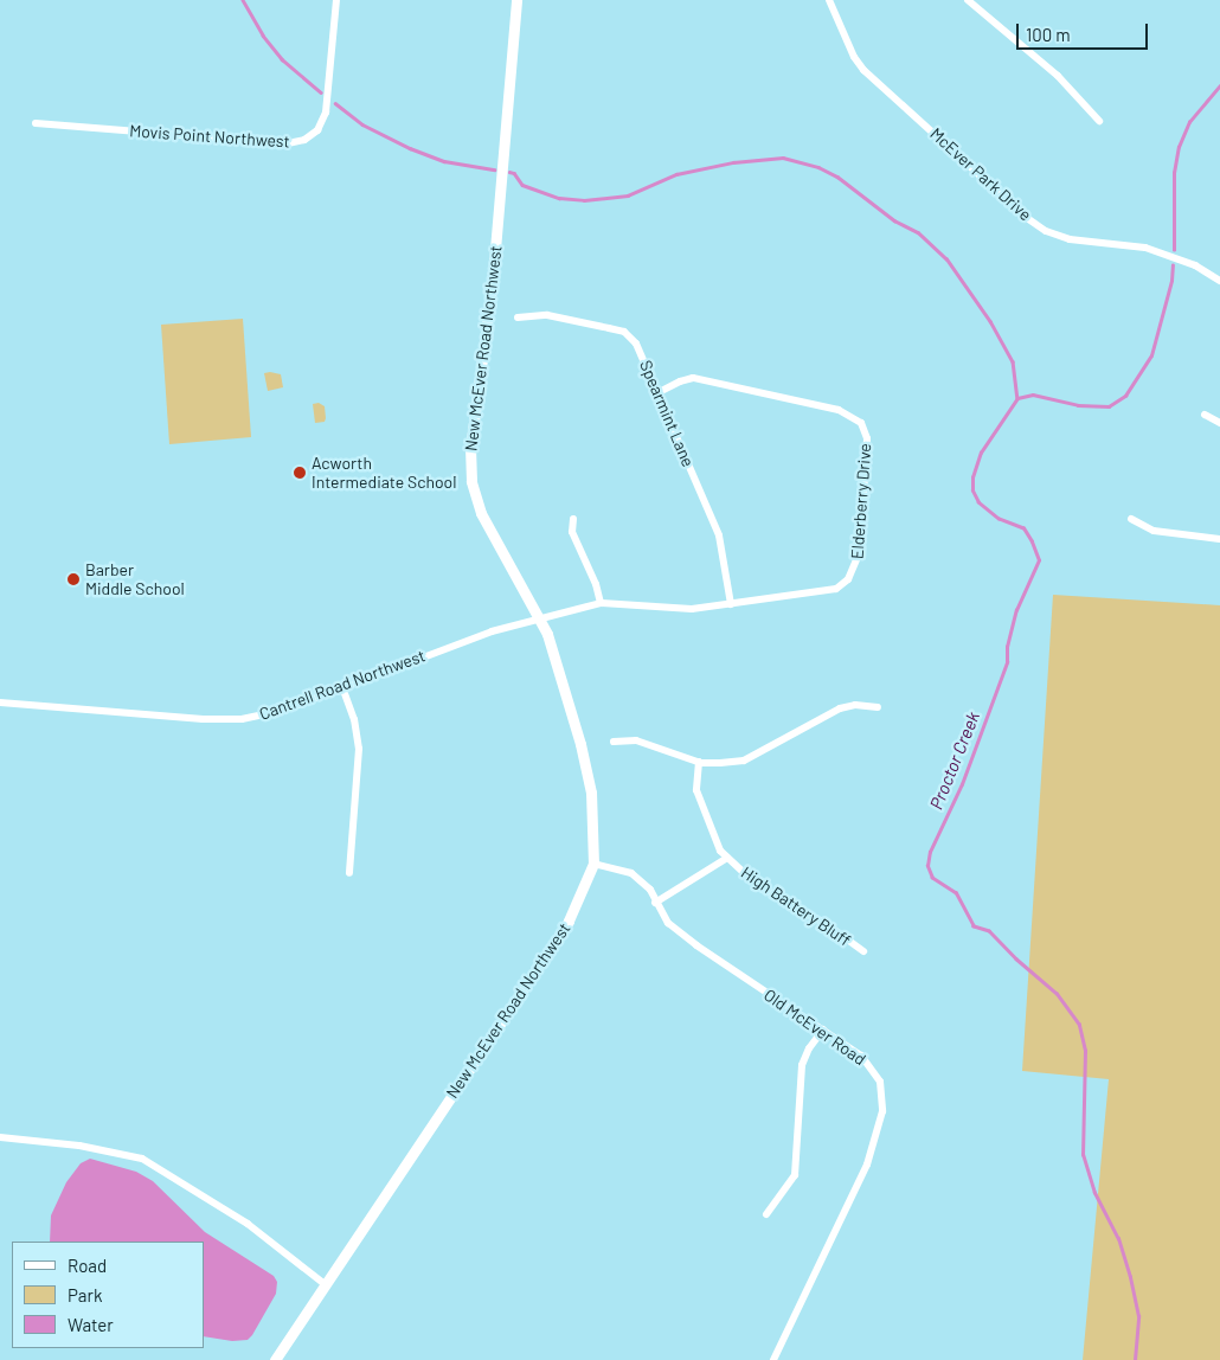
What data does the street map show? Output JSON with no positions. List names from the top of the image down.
{
  "streets": {
    "street": [
      "Movis Point Northwest",
      "McEver Park Drive",
      "New McEver Road Northwest",
      "Spearmint Lane",
      "Elderberry Drive",
      "Cantrell Road Northwest",
      "High Battery Bluff",
      "Old McEver Road"
    ]
  },
  "crossings": [
    ["New McEver Road Northwest", "Elderberry Drive"],
    ["New McEver Road Northwest", "Cantrell Road Northwest"],
    ["New McEver Road Northwest", "Old McEver Road"],
    ["Spearmint Lane", "Elderberry Drive"],
    ["Elderberry Drive", "Cantrell Road Northwest"]
  ],
  "water": ["Proctor Creek"],
  "places": ["Acworth Intermediate School", "Barber Middle School"],
  "legend": ["Road", "Park", "Water"],
  "scale_bar": "100 m"
}
